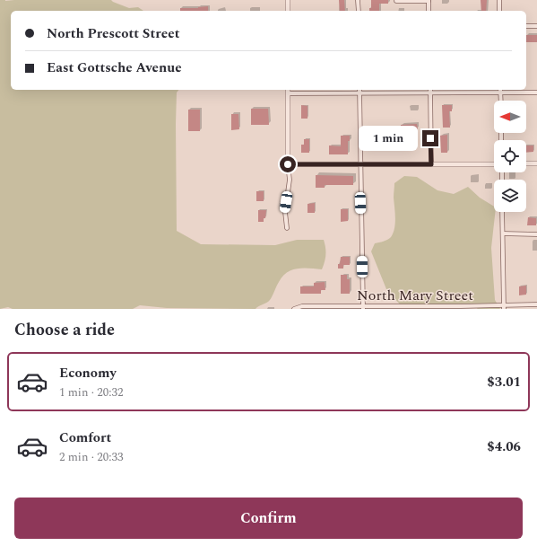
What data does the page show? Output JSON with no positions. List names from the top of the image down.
{
  "streets": {
    "street": ["North Mary Street"]
  },
  "north": "left",
  "page": {
    "banner": ["North Prescott Street", "East Gottsche Avenue"],
    "bubble": "1 min",
    "heading": "Choose a ride",
    "list": [
      {
        "name": "Economy",
        "note": "1 min · 20:32",
        "value": "$3.01"
      },
      {
        "name": "Comfort",
        "note": "2 min · 20:33",
        "value": "$4.06"
      }
    ],
    "buttons": "Confirm"
  }
}
